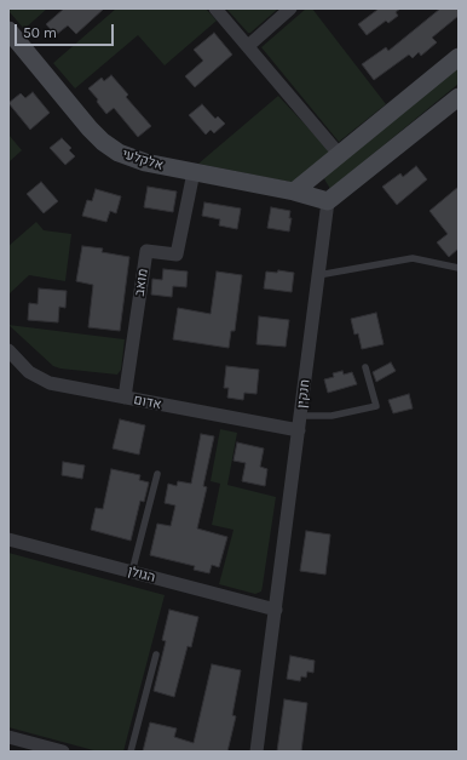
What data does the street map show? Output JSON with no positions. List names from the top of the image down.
{
  "streets": {
    "street": [
      "אלקלעי",
      "מואב",
      "חנקין",
      "אדום",
      "הגולן"
    ]
  },
  "crossings": [
    ["אלקלעי", "מואב"],
    ["אלקלעי", "חנקין"],
    ["מואב", "אדום"],
    ["חנקין", "אדום"],
    ["חנקין", "הגולן"]
  ],
  "scale_bar": "50 m"
}
